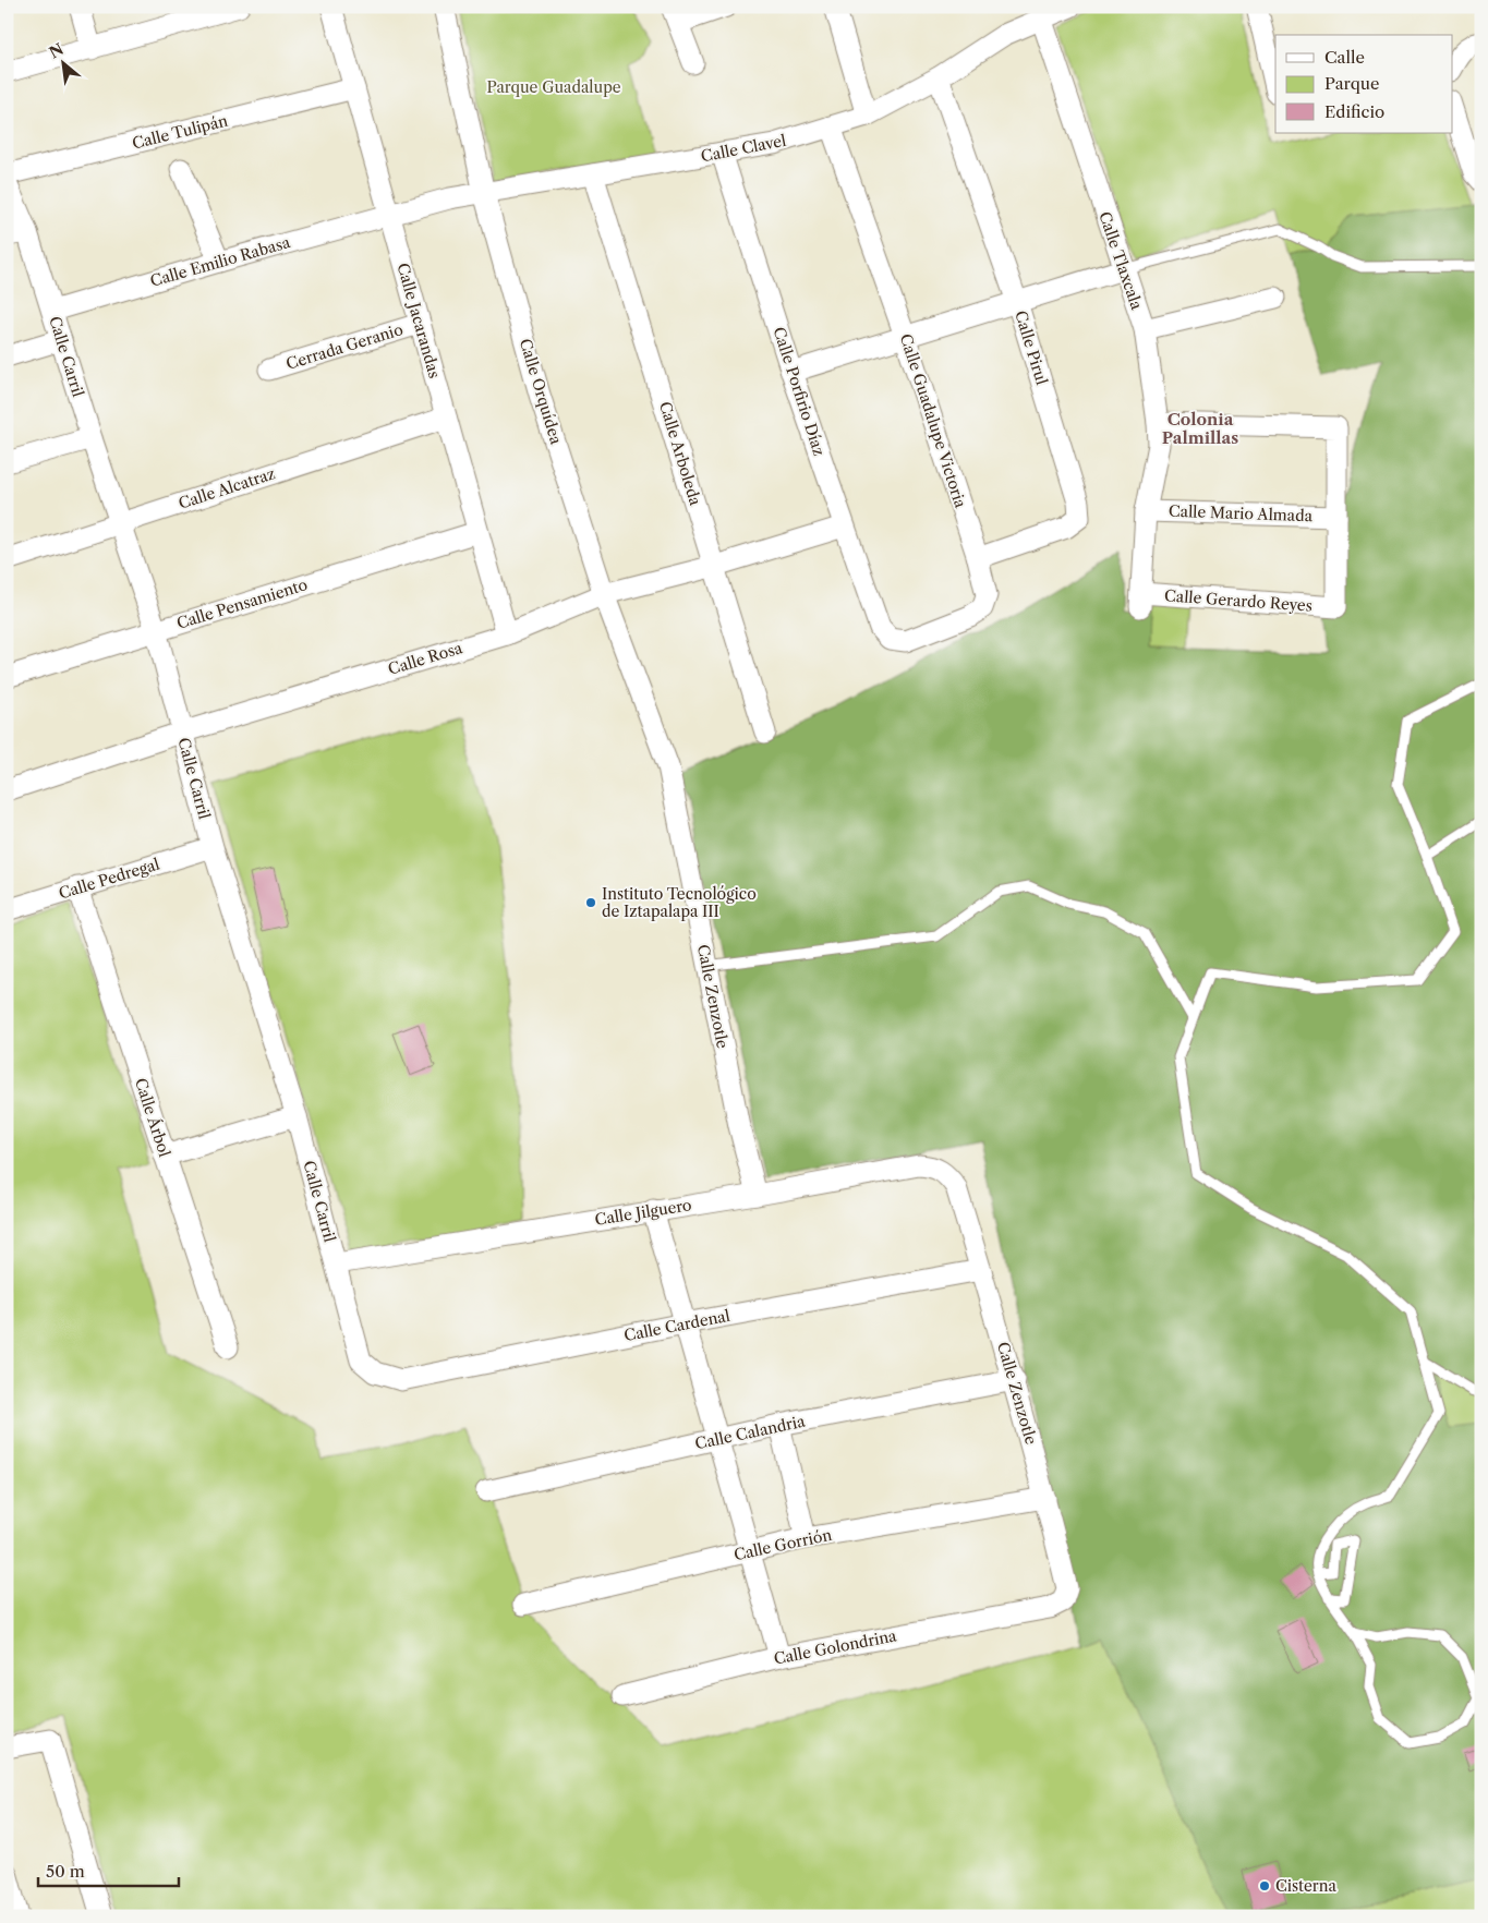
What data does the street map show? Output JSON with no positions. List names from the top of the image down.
{
  "streets": {
    "street": [
      "Calle Tulipán",
      "Calle Clavel",
      "Calle Tlaxcala",
      "Calle Emilio Rabasa",
      "Calle Jacarandas",
      "Cerrada Geranio",
      "Calle Pirul",
      "Calle Carril",
      "Calle Orquídea",
      "Calle Porfirio Díaz",
      "Calle Guadalupe Victoria",
      "Calle Arboleda",
      "Calle Alcatraz",
      "Calle Mario Almada",
      "Calle Gerardo Reyes",
      "Calle Pensamiento",
      "Calle Rosa",
      "Calle Pedregal",
      "Calle Zenzotle",
      "Calle Árbol",
      "Calle Jilguero",
      "Calle Cardenal",
      "Calle Calandria",
      "Calle Gorrión",
      "Calle Golondrina"
    ]
  },
  "crossings": [
    ["Calle Tulipán", "Calle Jacarandas"],
    ["Calle Clavel", "Calle Tlaxcala"],
    ["Calle Clavel", "Calle Emilio Rabasa"],
    ["Calle Clavel", "Calle Jacarandas"],
    ["Calle Clavel", "Calle Pirul"],
    ["Calle Clavel", "Calle Orquídea"],
    ["Calle Clavel", "Calle Porfirio Díaz"],
    ["Calle Clavel", "Calle Guadalupe Victoria"],
    ["Calle Clavel", "Calle Arboleda"],
    ["Calle Tlaxcala", "Calle Mario Almada"],
    ["Calle Tlaxcala", "Calle Gerardo Reyes"],
    ["Calle Emilio Rabasa", "Calle Jacarandas"],
    ["Calle Emilio Rabasa", "Calle Carril"],
    ["Calle Jacarandas", "Cerrada Geranio"],
    ["Calle Jacarandas", "Calle Alcatraz"],
    ["Calle Jacarandas", "Calle Pensamiento"],
    ["Calle Jacarandas", "Calle Rosa"],
    ["Calle Pirul", "Calle Guadalupe Victoria"],
    ["Calle Carril", "Calle Alcatraz"],
    ["Calle Carril", "Calle Pensamiento"],
    ["Calle Carril", "Calle Rosa"],
    ["Calle Carril", "Calle Pedregal"],
    ["Calle Carril", "Calle Jilguero"],
    ["Calle Carril", "Calle Cardenal"],
    ["Calle Orquídea", "Calle Rosa"],
    ["Calle Orquídea", "Calle Zenzotle"],
    ["Calle Porfirio Díaz", "Calle Guadalupe Victoria"],
    ["Calle Porfirio Díaz", "Calle Rosa"],
    ["Calle Arboleda", "Calle Rosa"],
    ["Calle Mario Almada", "Calle Gerardo Reyes"],
    ["Calle Pedregal", "Calle Árbol"],
    ["Calle Zenzotle", "Calle Jilguero"],
    ["Calle Zenzotle", "Calle Cardenal"],
    ["Calle Zenzotle", "Calle Calandria"],
    ["Calle Zenzotle", "Calle Gorrión"],
    ["Calle Zenzotle", "Calle Golondrina"]
  ],
  "districts": ["Colonia Palmillas"],
  "parks": ["Parque Guadalupe"],
  "places": ["Instituto Tecnológico de Iztapalapa III", "Cisterna"],
  "legend": ["Calle", "Parque", "Edificio"],
  "scale_bar": "50 m",
  "north": "top left"
}
